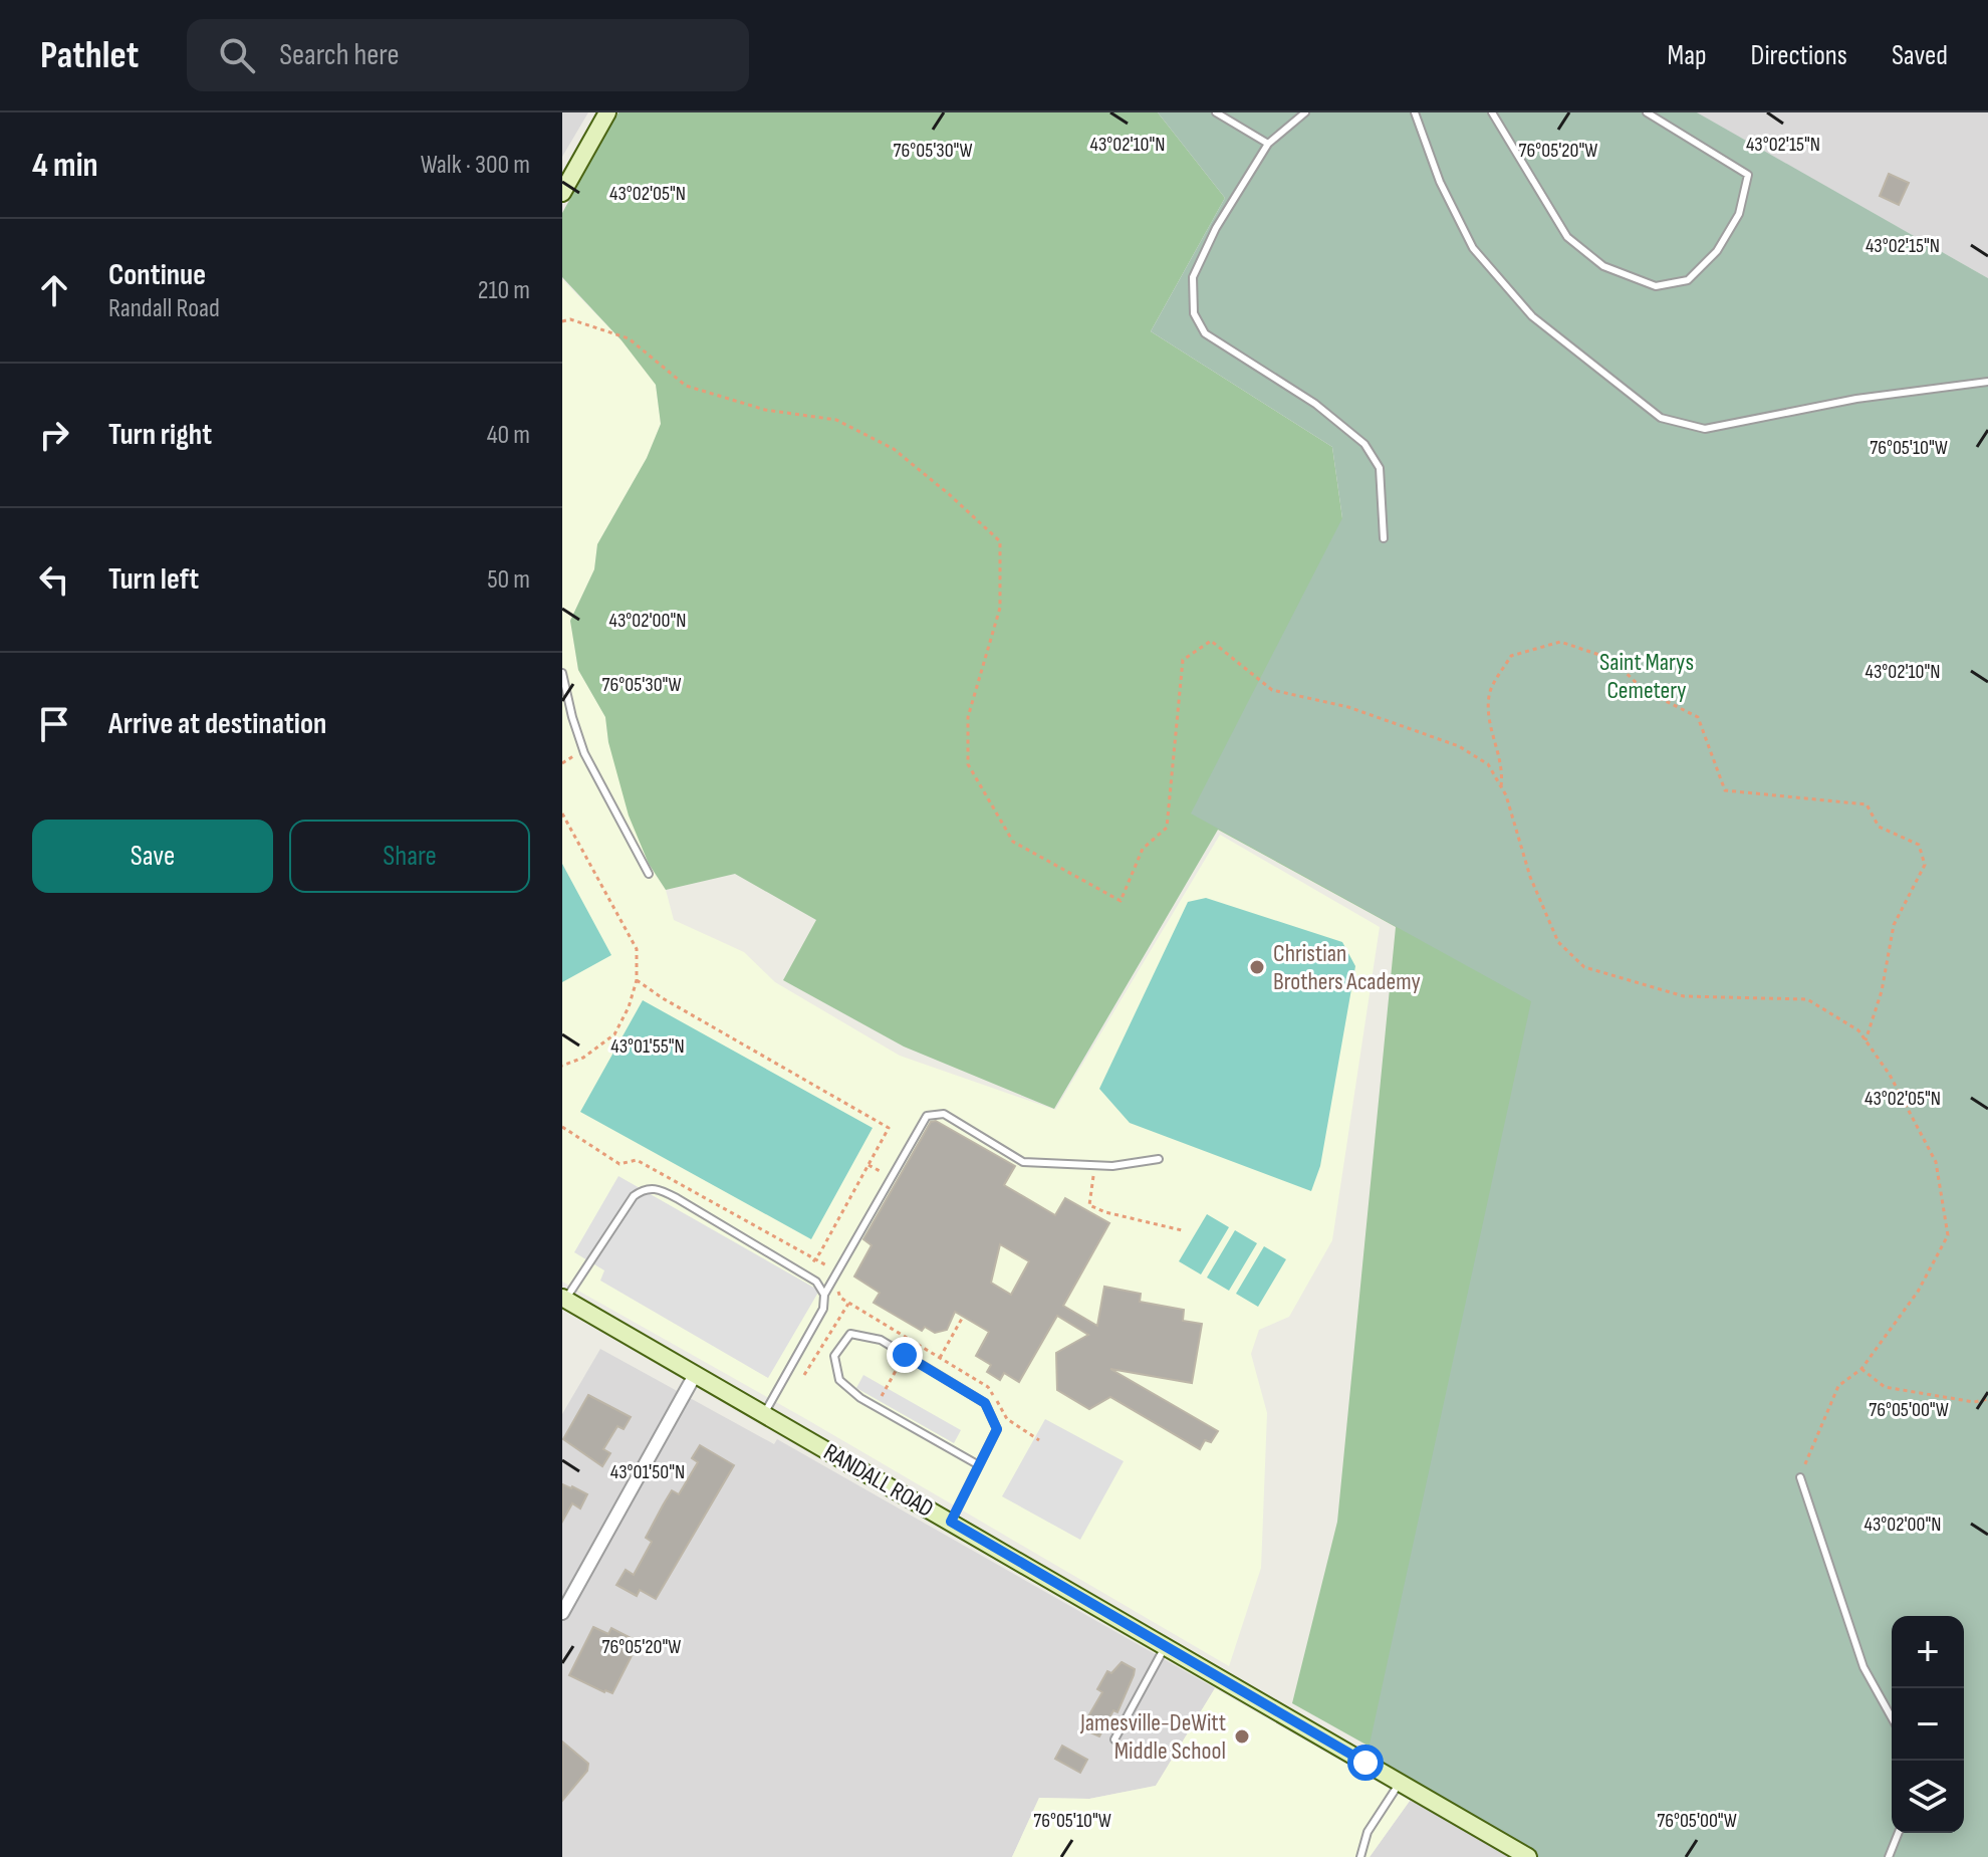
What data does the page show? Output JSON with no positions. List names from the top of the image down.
{
  "streets": {
    "street": ["RANDALL ROAD"]
  },
  "parks": ["Saint Marys Cemetery"],
  "places": ["Christian Brothers Academy", "Jamesville-DeWitt Middle School"],
  "page": {
    "header": "Pathlet",
    "search": "Search here",
    "nav": ["Map", "Directions", "Saved"],
    "heading": ["4 min", "Walk · 300 m"],
    "list": [
      ["Continue", "Randall Road", "210 m"],
      ["Turn right", "40 m"],
      ["Turn left", "50 m"],
      "Arrive at destination"
    ],
    "buttons": ["Save", "Share"],
    "map_buttons": ["+", "−"]
  },
  "coordinates": [
    "43°02'10\"N",
    "43°02'15\"N",
    "76°05'30\"W",
    "76°05'20\"W",
    "43°02'05\"N",
    "76°05'10\"W",
    "43°02'00\"N",
    "43°01'55\"N",
    "76°05'00\"W",
    "43°01'50\"N"
  ]
}
